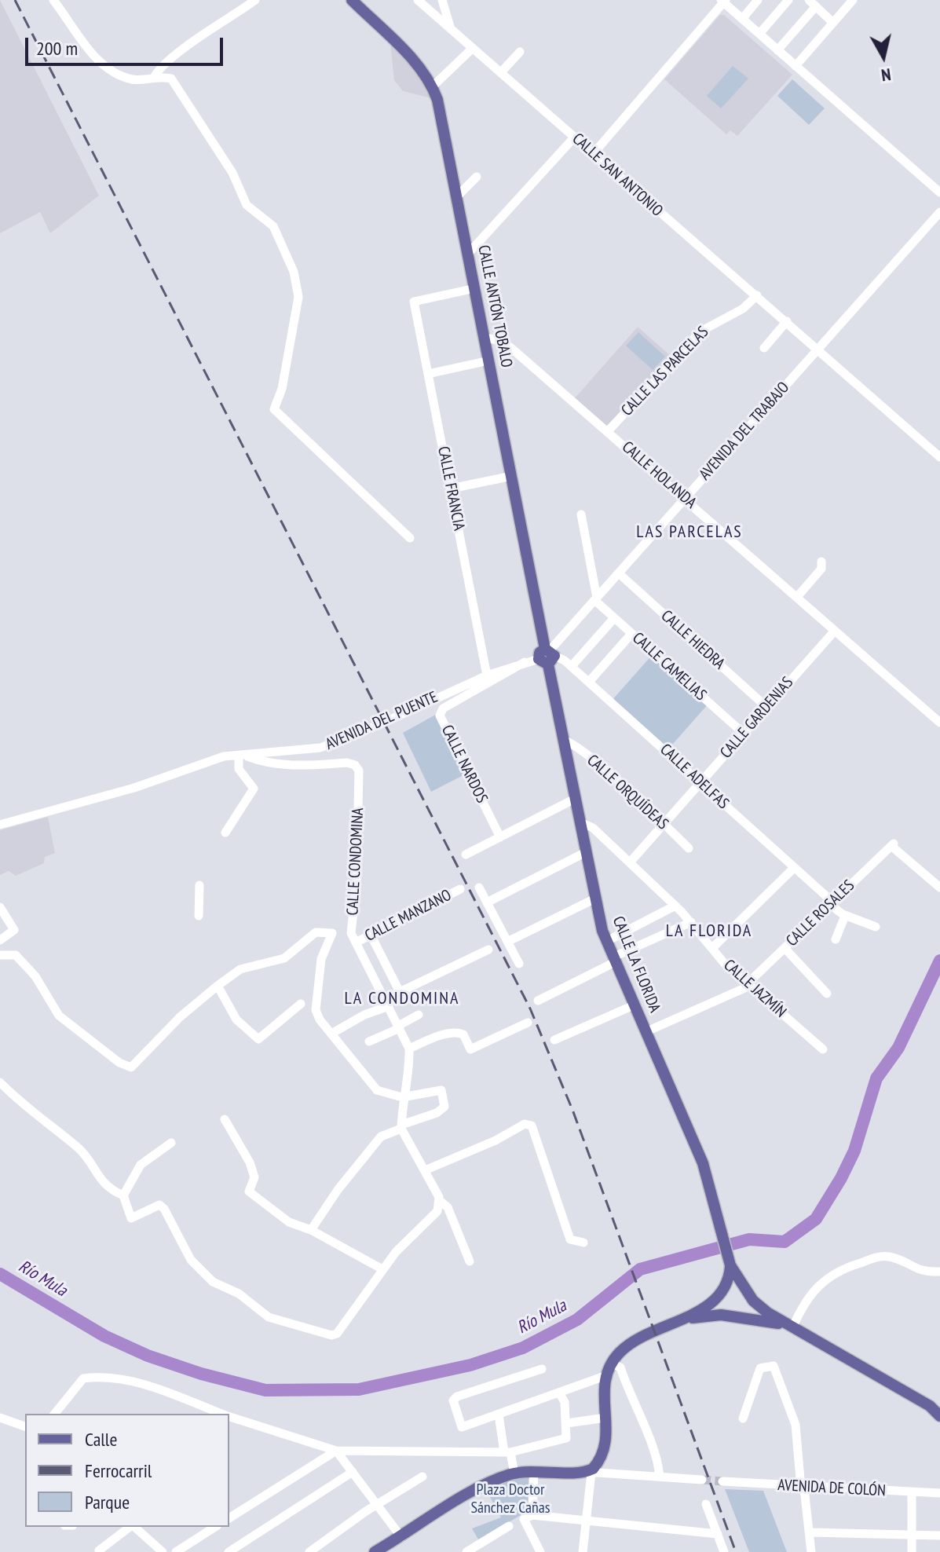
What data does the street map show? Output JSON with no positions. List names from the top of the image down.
{
  "streets": {
    "main road": ["CALLE ANTÓN TOBALO", "CALLE LA FLORIDA"],
    "street": [
      "CALLE SAN ANTONIO",
      "CALLE LAS PARCELAS",
      "AVENIDA DEL TRABAJO",
      "CALLE HOLANDA",
      "CALLE FRANCIA",
      "CALLE HIEDRA",
      "CALLE CAMELIAS",
      "CALLE GARDENIAS",
      "AVENIDA DEL PUENTE",
      "CALLE NARDOS",
      "CALLE ADELFAS",
      "CALLE ORQUÍDEAS",
      "CALLE CONDOMINA",
      "CALLE ROSALES",
      "CALLE MANZANO",
      "CALLE JAZMÍN",
      "AVENIDA DE COLÓN"
    ]
  },
  "crossings": [
    ["CALLE SAN ANTONIO", "CALLE LAS PARCELAS"],
    ["CALLE SAN ANTONIO", "AVENIDA DEL TRABAJO"],
    ["CALLE ANTÓN TOBALO", "AVENIDA DEL TRABAJO"],
    ["CALLE ANTÓN TOBALO", "CALLE HOLANDA"],
    ["CALLE ANTÓN TOBALO", "CALLE FRANCIA"],
    ["CALLE ANTÓN TOBALO", "AVENIDA DEL PUENTE"],
    ["CALLE ANTÓN TOBALO", "CALLE ADELFAS"],
    ["CALLE ANTÓN TOBALO", "CALLE LA FLORIDA"],
    ["CALLE LAS PARCELAS", "CALLE HOLANDA"],
    ["AVENIDA DEL TRABAJO", "CALLE HOLANDA"],
    ["AVENIDA DEL TRABAJO", "CALLE HIEDRA"],
    ["AVENIDA DEL TRABAJO", "CALLE CAMELIAS"],
    ["AVENIDA DEL TRABAJO", "AVENIDA DEL PUENTE"],
    ["AVENIDA DEL TRABAJO", "CALLE ADELFAS"],
    ["AVENIDA DEL TRABAJO", "CALLE LA FLORIDA"],
    ["CALLE HOLANDA", "CALLE GARDENIAS"],
    ["CALLE FRANCIA", "AVENIDA DEL PUENTE"],
    ["CALLE HIEDRA", "CALLE GARDENIAS"],
    ["CALLE CAMELIAS", "CALLE GARDENIAS"],
    ["CALLE GARDENIAS", "CALLE ADELFAS"],
    ["CALLE GARDENIAS", "CALLE ORQUÍDEAS"],
    ["CALLE GARDENIAS", "CALLE JAZMÍN"],
    ["AVENIDA DEL PUENTE", "CALLE NARDOS"],
    ["AVENIDA DEL PUENTE", "CALLE ADELFAS"],
    ["AVENIDA DEL PUENTE", "CALLE CONDOMINA"],
    ["AVENIDA DEL PUENTE", "CALLE LA FLORIDA"],
    ["CALLE ADELFAS", "CALLE ROSALES"],
    ["CALLE ADELFAS", "CALLE LA FLORIDA"],
    ["CALLE ORQUÍDEAS", "CALLE LA FLORIDA"],
    ["CALLE CONDOMINA", "CALLE MANZANO"],
    ["CALLE ROSALES", "CALLE LA FLORIDA"],
    ["CALLE ROSALES", "CALLE JAZMÍN"],
    ["CALLE LA FLORIDA", "CALLE JAZMÍN"]
  ],
  "districts": ["LAS PARCELAS", "LA FLORIDA", "LA CONDOMINA"],
  "water": ["Río Mula"],
  "parks": ["Plaza Doctor Sánchez Cañas"],
  "legend": ["Calle", "Ferrocarril", "Parque"],
  "scale_bar": "200 m",
  "north": "bottom"
}
